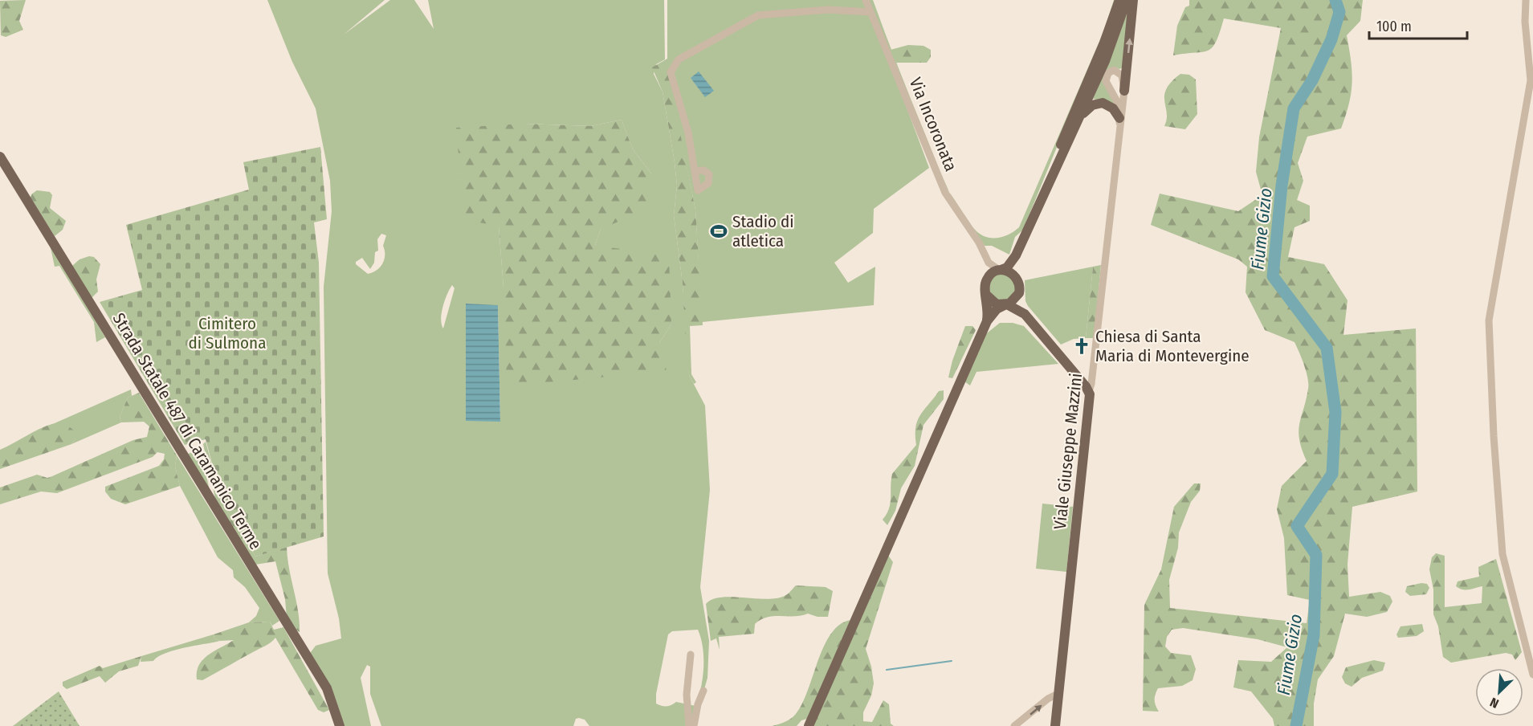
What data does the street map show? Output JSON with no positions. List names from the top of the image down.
{
  "streets": {
    "main road": ["Strada Statale 487 di Caramanico Terme", "Viale Giuseppe Mazzini"],
    "street": ["Via Incoronata"]
  },
  "water": ["Fiume Gizio"],
  "parks": ["Cimitero di Sulmona"],
  "places": {
    "sports": ["Stadio di atletica"],
    "church": ["Chiesa di Santa Maria di Montevergine"]
  },
  "scale_bar": "100 m",
  "north": "bottom left"
}
